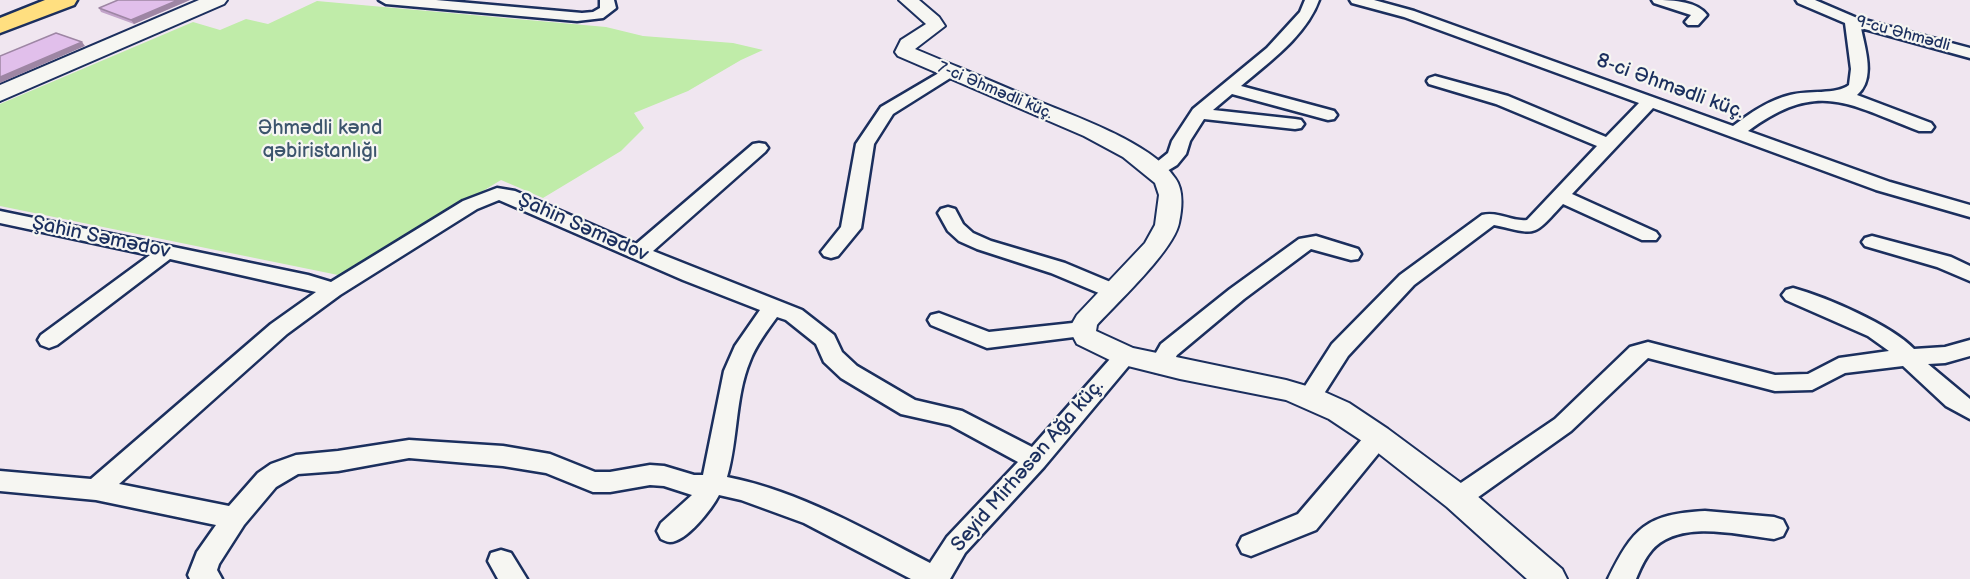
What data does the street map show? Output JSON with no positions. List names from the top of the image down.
{
  "streets": {
    "street": [
      "9-cu Əhmədli",
      "8-ci Əhmədli küç.",
      "7-ci Əhmədli küç.",
      "Şahin Səmədov",
      "Seyid Mirhəsən Ağa küç."
    ]
  },
  "crossings": [
    ["Şahin Səmədov", "Seyid Mirhəsən Ağa küç."]
  ],
  "parks": ["Əhmədli kənd qəbiristanlığı"]
}
